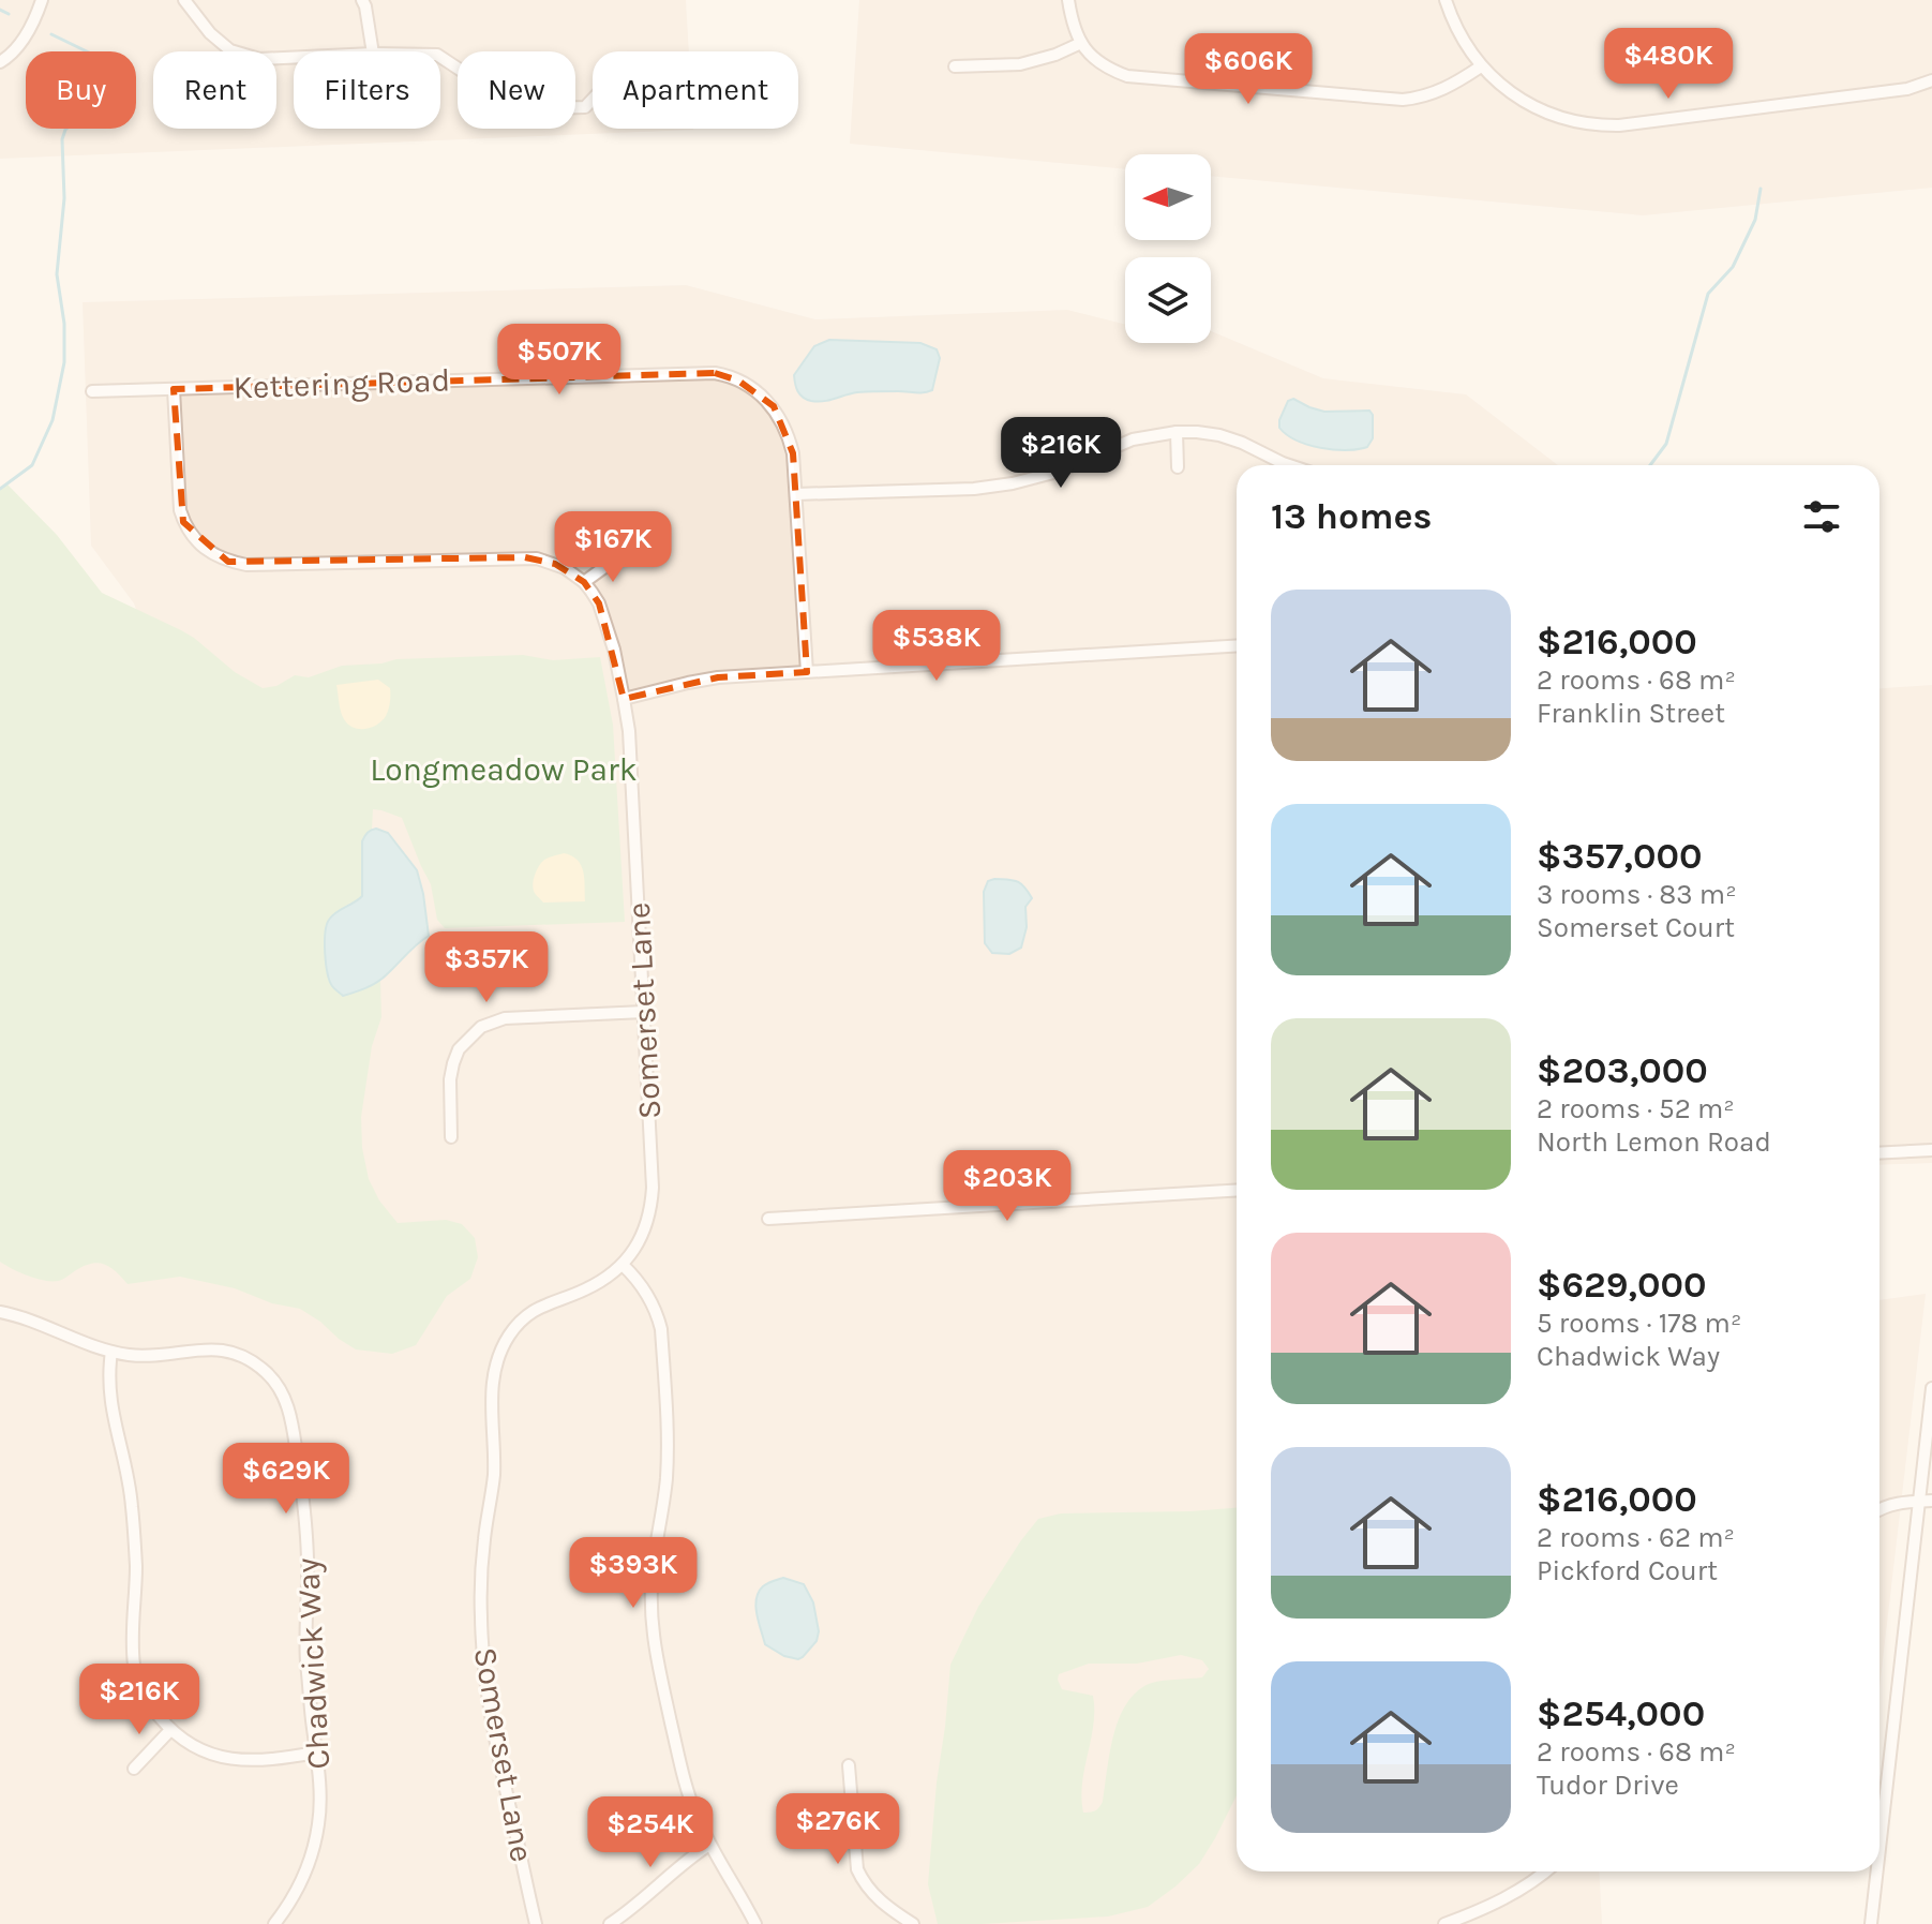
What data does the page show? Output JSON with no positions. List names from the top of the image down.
{
  "streets": {
    "street": ["Kettering Road", "Somerset Lane", "Chadwick Way"]
  },
  "parks": ["Longmeadow Park"],
  "north": "left",
  "page": {
    "price": [
      "$480K",
      "$606K",
      "$507K",
      "$216K",
      "$167K",
      "$538K",
      "$357K",
      "$203K",
      "$629K",
      "$393K",
      "$216K",
      "$276K",
      "$254K"
    ],
    "chip": [
      "Buy",
      "Rent",
      "Filters",
      "New",
      "Apartment"
    ],
    "heading": "13 homes",
    "list": [
      {
        "name": "$216,000",
        "note": "2 rooms · 68 m² · Franklin Street"
      },
      {
        "name": "$357,000",
        "note": "3 rooms · 83 m² · Somerset Court"
      },
      {
        "name": "$203,000",
        "note": "2 rooms · 52 m² · North Lemon Road"
      },
      {
        "name": "$629,000",
        "note": "5 rooms · 178 m² · Chadwick Way"
      },
      {
        "name": "$216,000",
        "note": "2 rooms · 62 m² · Pickford Court"
      },
      {
        "name": "$254,000",
        "note": "2 rooms · 68 m² · Tudor Drive"
      }
    ]
  }
}
